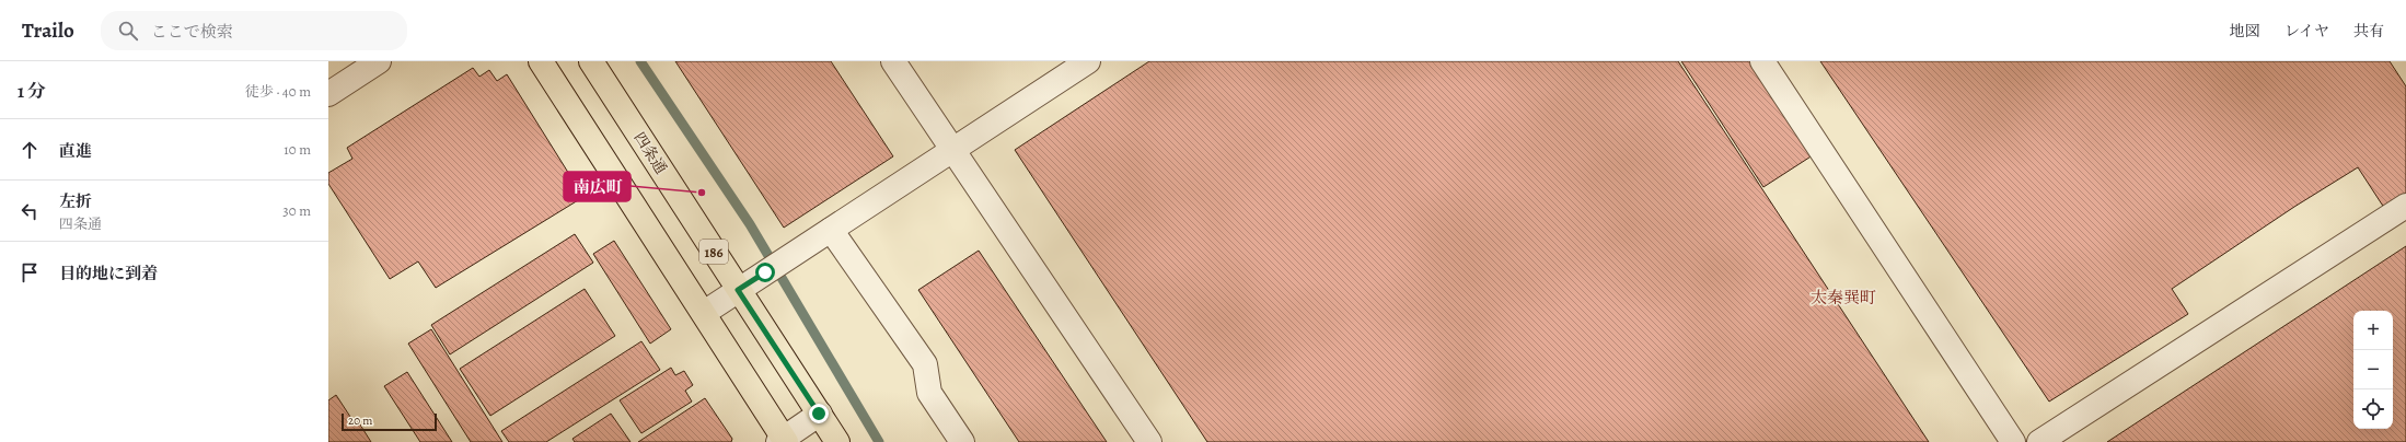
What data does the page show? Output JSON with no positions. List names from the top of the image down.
{
  "streets": {
    "main road": ["四条通", "186"]
  },
  "districts": ["太秦巽町"],
  "places": ["南広町"],
  "scale_bar": "20 m",
  "page": {
    "header": "Trailo",
    "search": "ここで検索",
    "nav": ["地図", "レイヤ", "共有"],
    "heading": ["1 分", "徒歩 · 40 m"],
    "list": [
      ["直進", "10 m"],
      ["左折", "四条通", "30 m"],
      "目的地に到着"
    ],
    "map_buttons": ["+", "−"],
    "scale": "20 m"
  }
}
